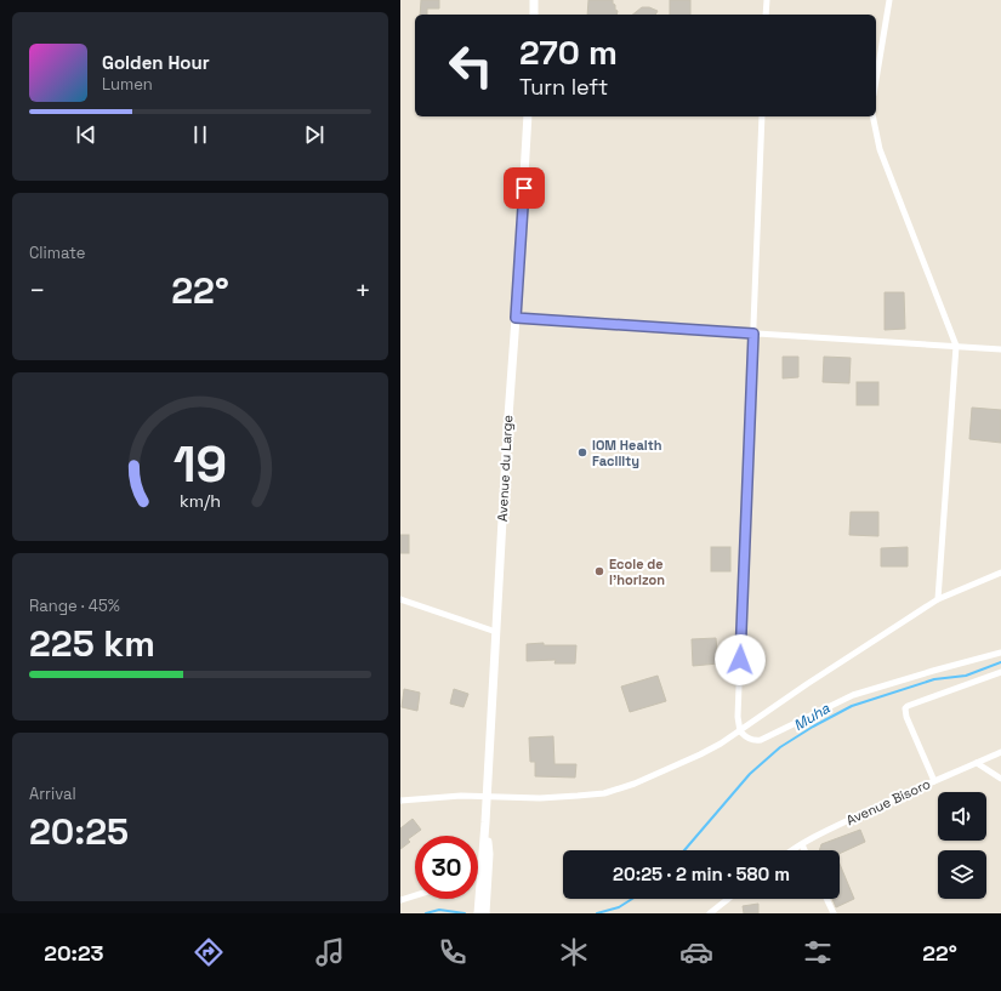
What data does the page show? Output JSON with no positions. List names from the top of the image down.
{
  "streets": {
    "main road": ["Avenue du Large"],
    "street": ["Avenue Bisoro"]
  },
  "water": ["Muha"],
  "places": ["IOM Health Facility", "Ecole de l'horizon"],
  "page": {
    "turn": ["270 m", "Turn left"],
    "song": ["Golden Hour", "Lumen"],
    "tile": [
      "Climate",
      ["Range · 45%", "225 km"],
      ["Arrival", "20:25"]
    ],
    "heat": ["−", "22°", "+"],
    "limit": "30",
    "trip": "20:25 · 2 min · 580 m",
    "tabs": ["20:23", "22°"],
    "gauge": ["19", "km/h"]
  }
}
